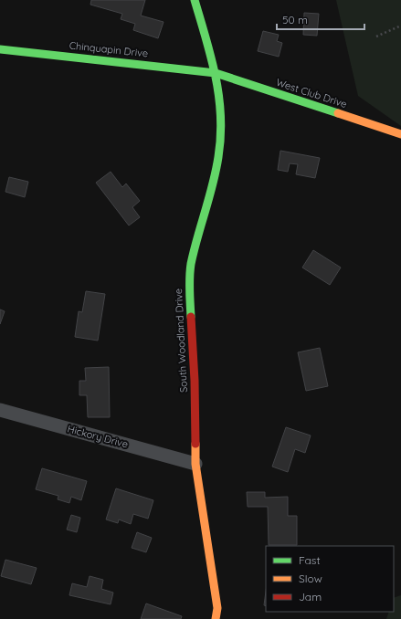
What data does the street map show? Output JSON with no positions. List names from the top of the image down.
{
  "streets": {
    "street": [
      "Chinquapin Drive",
      "West Club Drive",
      "South Woodland Drive",
      "Hickory Drive"
    ]
  },
  "crossings": [
    ["Chinquapin Drive", "West Club Drive"],
    ["Chinquapin Drive", "South Woodland Drive"],
    ["West Club Drive", "South Woodland Drive"],
    ["South Woodland Drive", "Hickory Drive"]
  ],
  "legend": ["Fast", "Slow", "Jam"],
  "scale_bar": "50 m"
}
